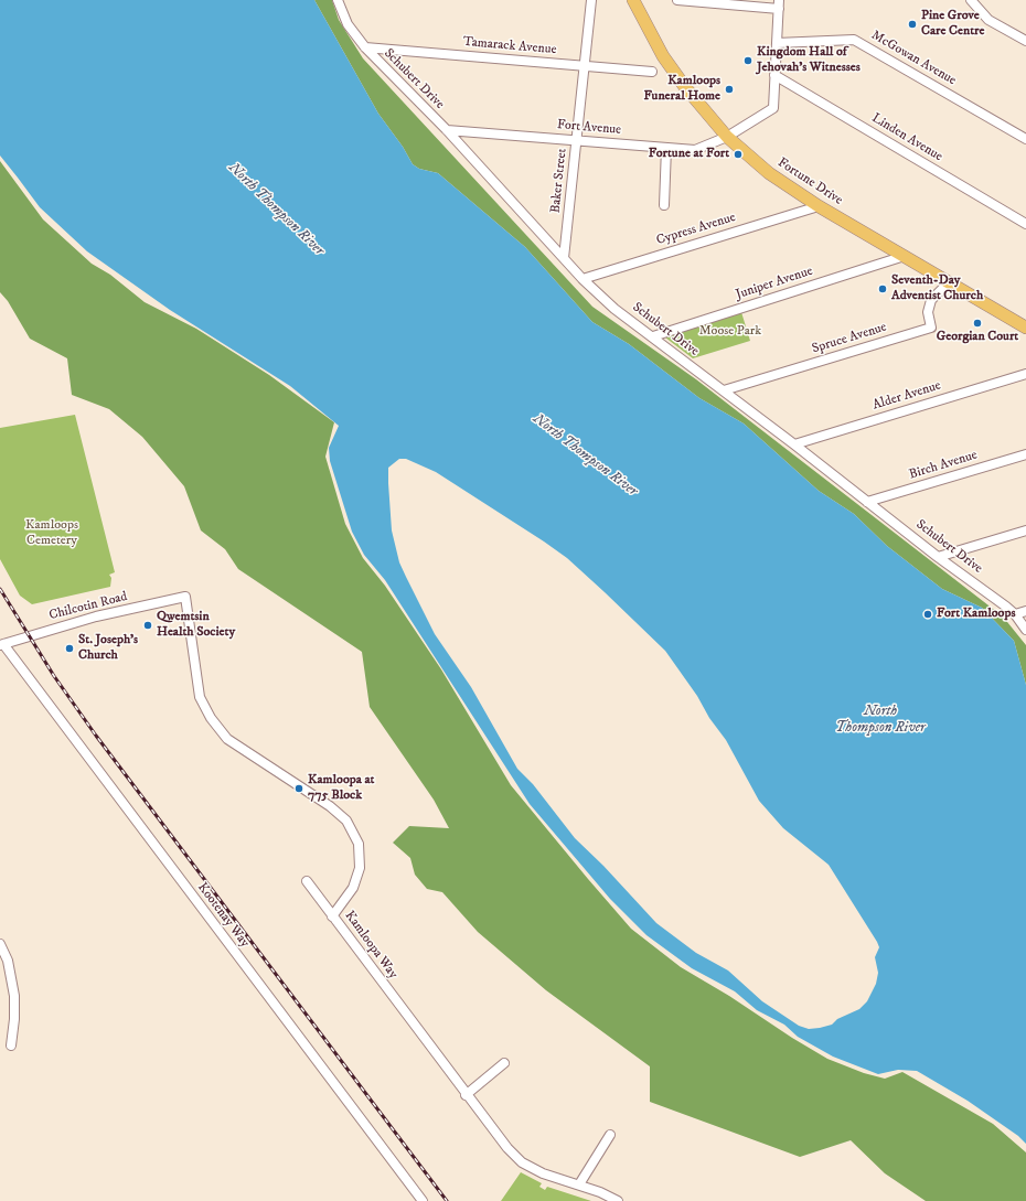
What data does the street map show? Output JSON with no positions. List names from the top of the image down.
{
  "streets": {
    "main road": ["Fortune Drive"],
    "street": [
      "Tamarack Avenue",
      "McGowan Avenue",
      "Schubert Drive",
      "Fort Avenue",
      "Linden Avenue",
      "Baker Street",
      "Cypress Avenue",
      "Juniper Avenue",
      "Spruce Avenue",
      "Alder Avenue",
      "Birch Avenue",
      "Chilcotin Road",
      "Kootenay Way",
      "Kamloopa Way"
    ]
  },
  "crossings": [
    ["Tamarack Avenue", "Schubert Drive"],
    ["Tamarack Avenue", "Baker Street"],
    ["Schubert Drive", "Fort Avenue"],
    ["Schubert Drive", "Baker Street"],
    ["Schubert Drive", "Cypress Avenue"],
    ["Schubert Drive", "Juniper Avenue"],
    ["Schubert Drive", "Spruce Avenue"],
    ["Schubert Drive", "Alder Avenue"],
    ["Schubert Drive", "Birch Avenue"],
    ["Fort Avenue", "Linden Avenue"],
    ["Fort Avenue", "Baker Street"],
    ["Fort Avenue", "Fortune Drive"],
    ["Fortune Drive", "Cypress Avenue"],
    ["Fortune Drive", "Juniper Avenue"],
    ["Fortune Drive", "Spruce Avenue"],
    ["Chilcotin Road", "Kootenay Way"],
    ["Chilcotin Road", "Kamloopa Way"]
  ],
  "water": ["North Thompson River"],
  "parks": ["Moose Park", "Kamloops Cemetery"],
  "places": [
    "Pine Grove Care Centre",
    "Kingdom Hall of Jehovah's Witnesses",
    "Kamloops Funeral Home",
    "Fortune at Fort",
    "Seventh-Day Adventist Church",
    "Georgian Court",
    "Fort Kamloops",
    "Qwemtsin Health Society",
    "St. Joseph's Church",
    "Kamloopa at 775 Block"
  ]
}
